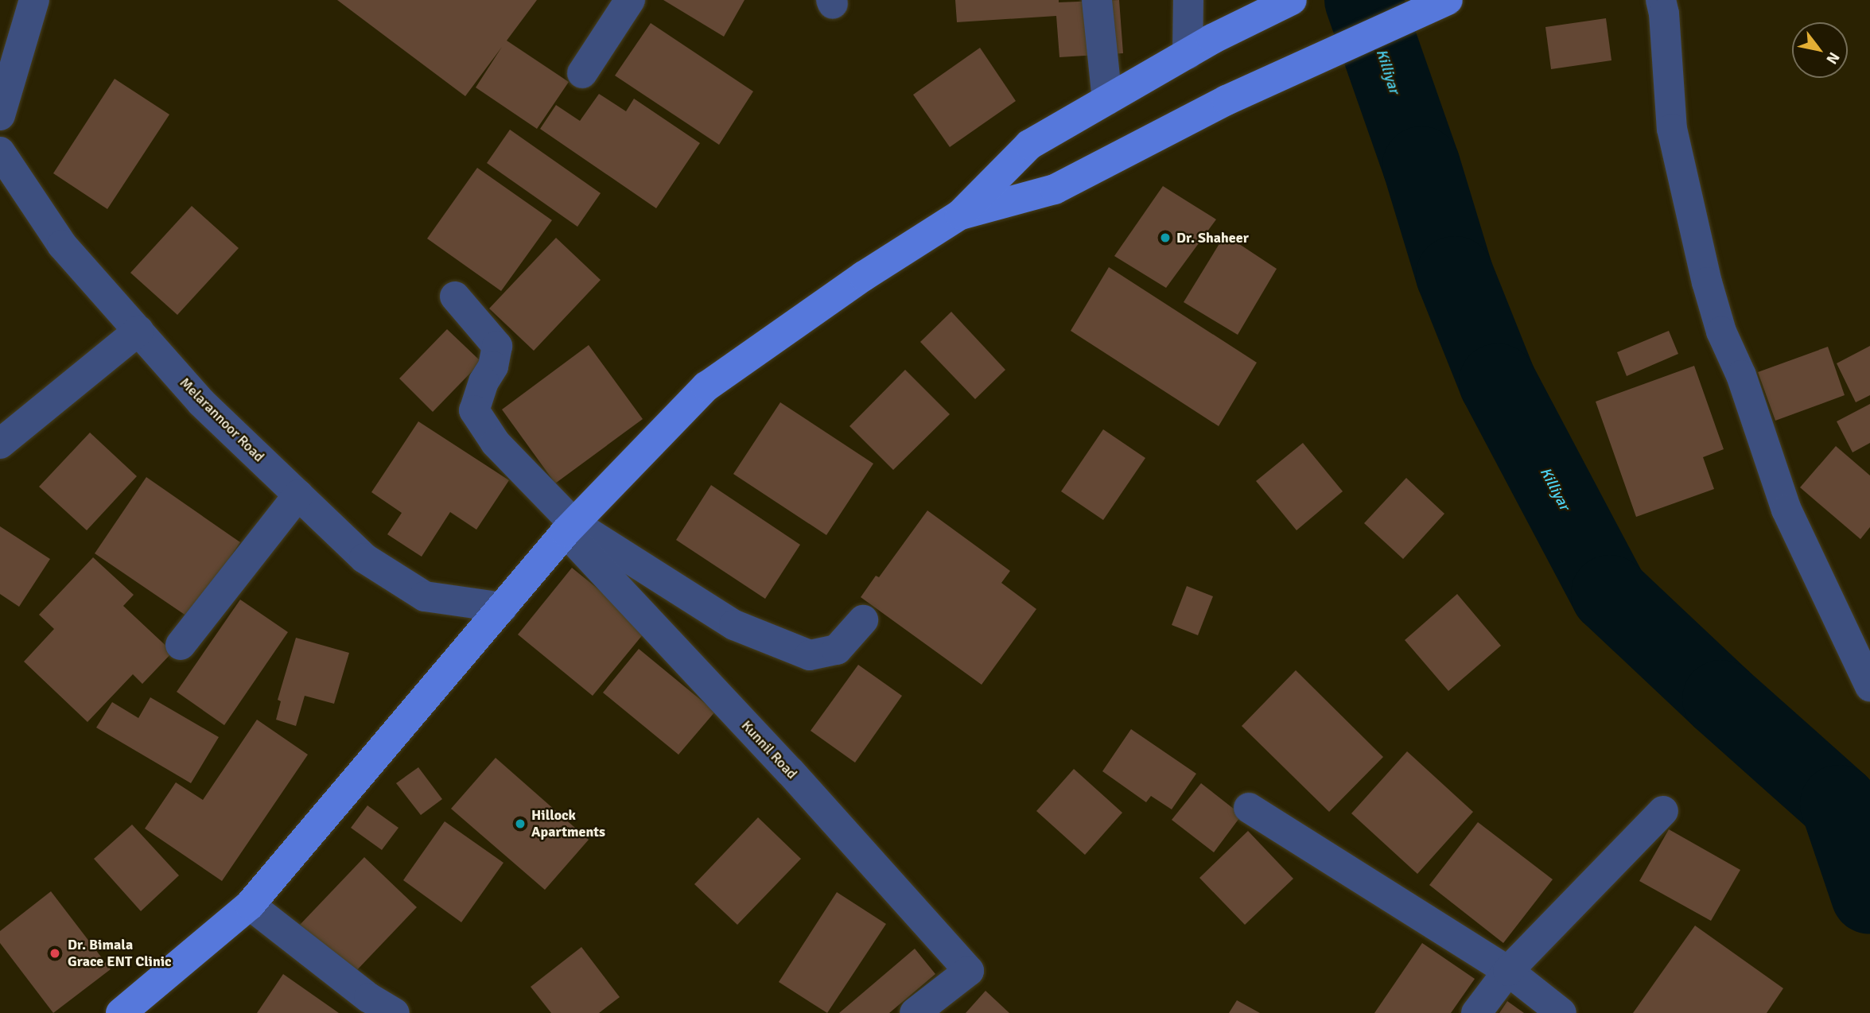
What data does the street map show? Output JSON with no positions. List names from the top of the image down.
{
  "streets": {
    "street": ["Melarannoor Road", "Kunnil Road"]
  },
  "water": ["Killiyar"],
  "places": ["Dr. Shaheer", "Hillock Apartments", "Dr. Bimala Grace ENT Clinic"],
  "north": "bottom right"
}
